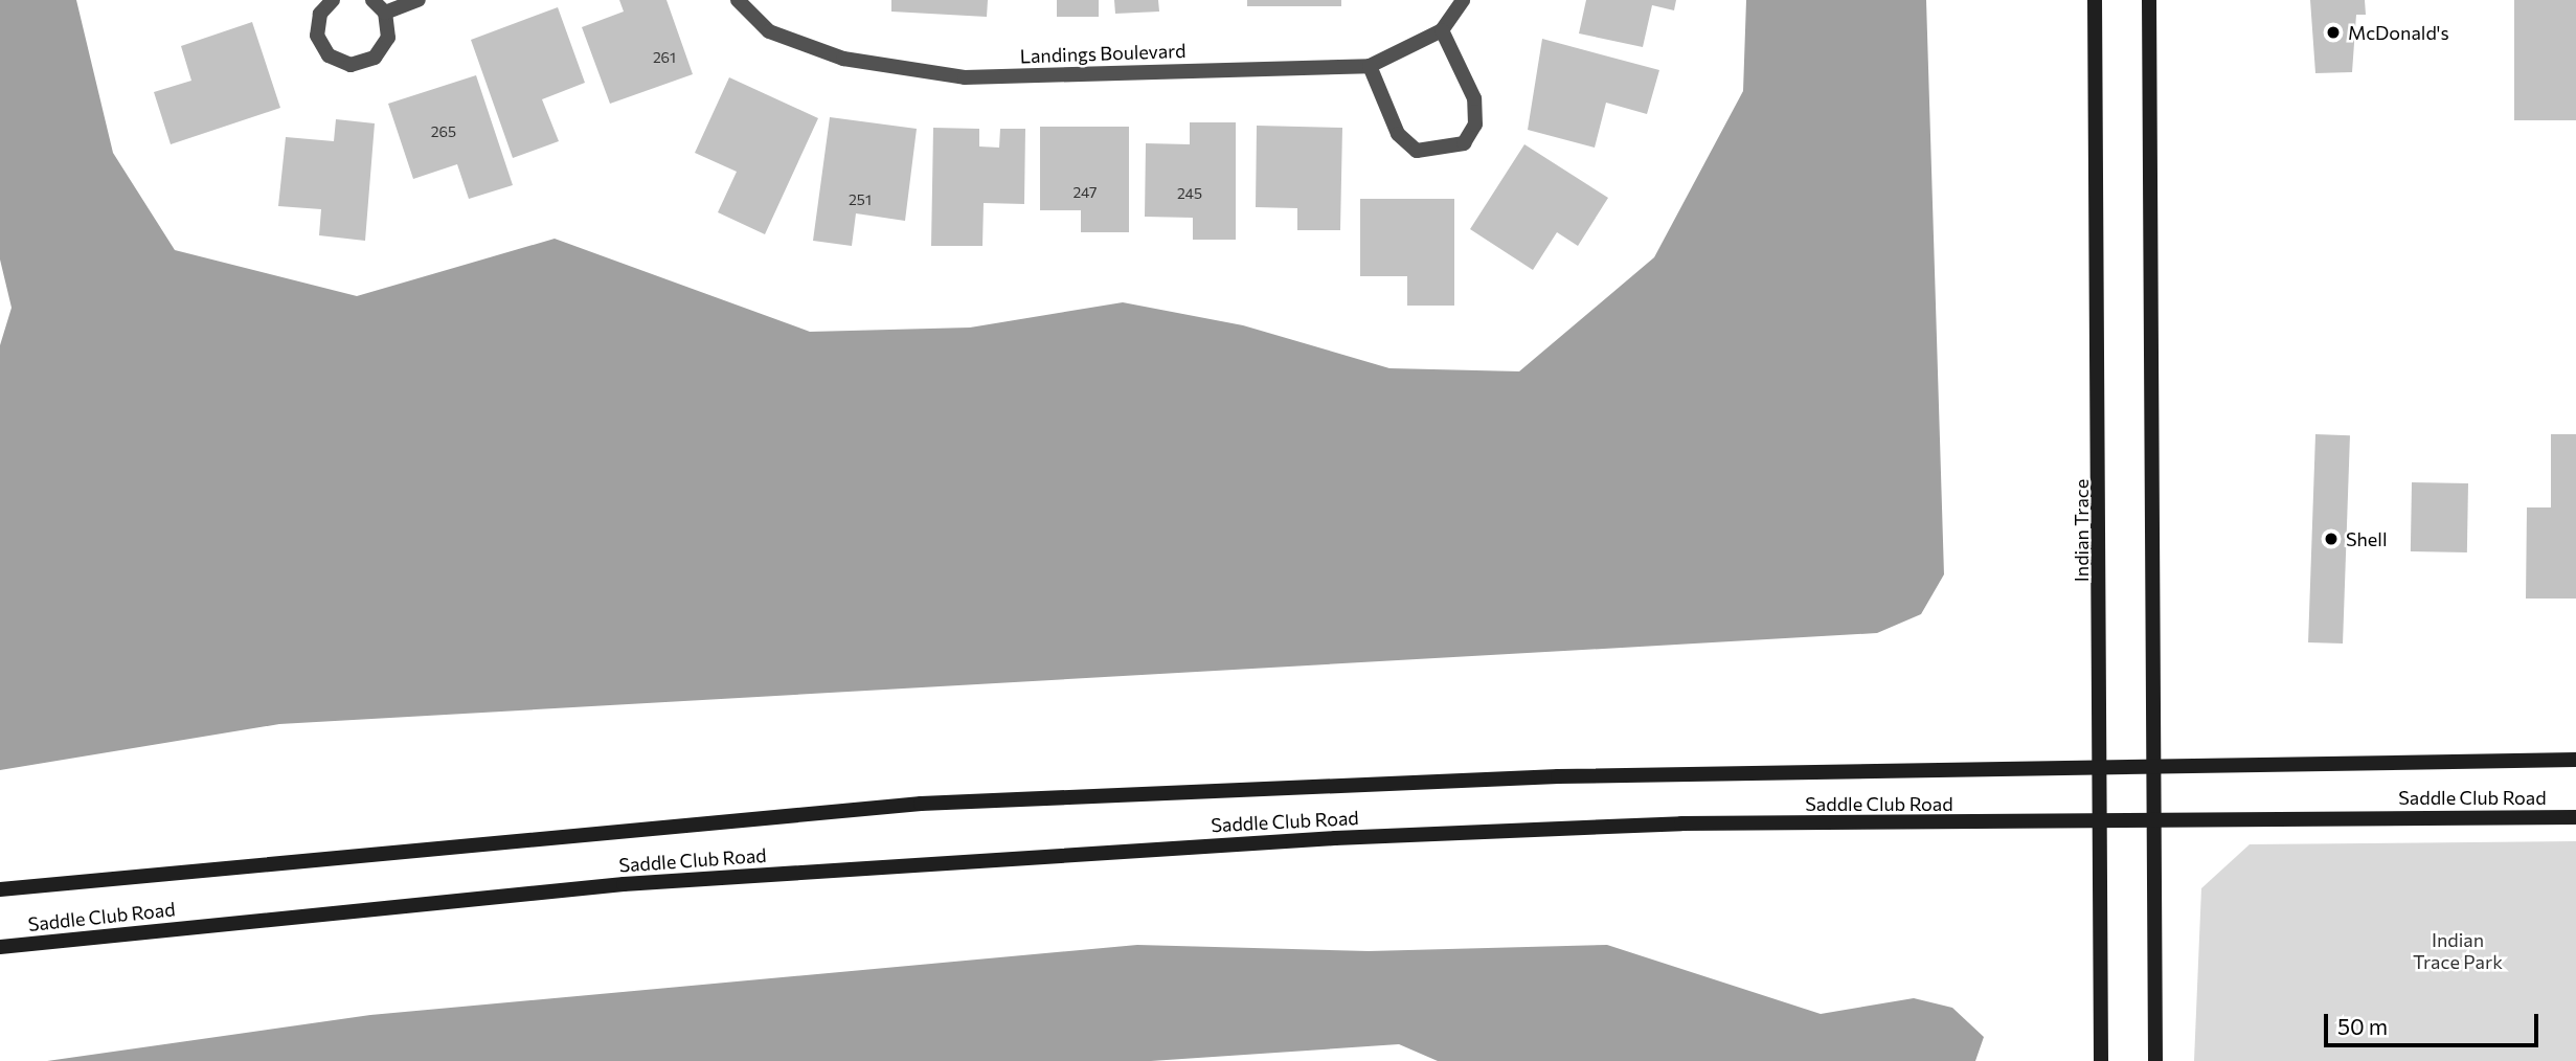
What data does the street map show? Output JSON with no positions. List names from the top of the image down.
{
  "streets": {
    "street": ["Landings Boulevard", "Indian Trace", "Saddle Club Road"]
  },
  "crossings": [
    ["Indian Trace", "Saddle Club Road"]
  ],
  "parks": ["Indian Trace Park"],
  "places": ["McDonald's", "Shell"],
  "house_numbers": [
    "261",
    "265",
    "247",
    "245",
    "251"
  ],
  "scale_bar": "50 m"
}
